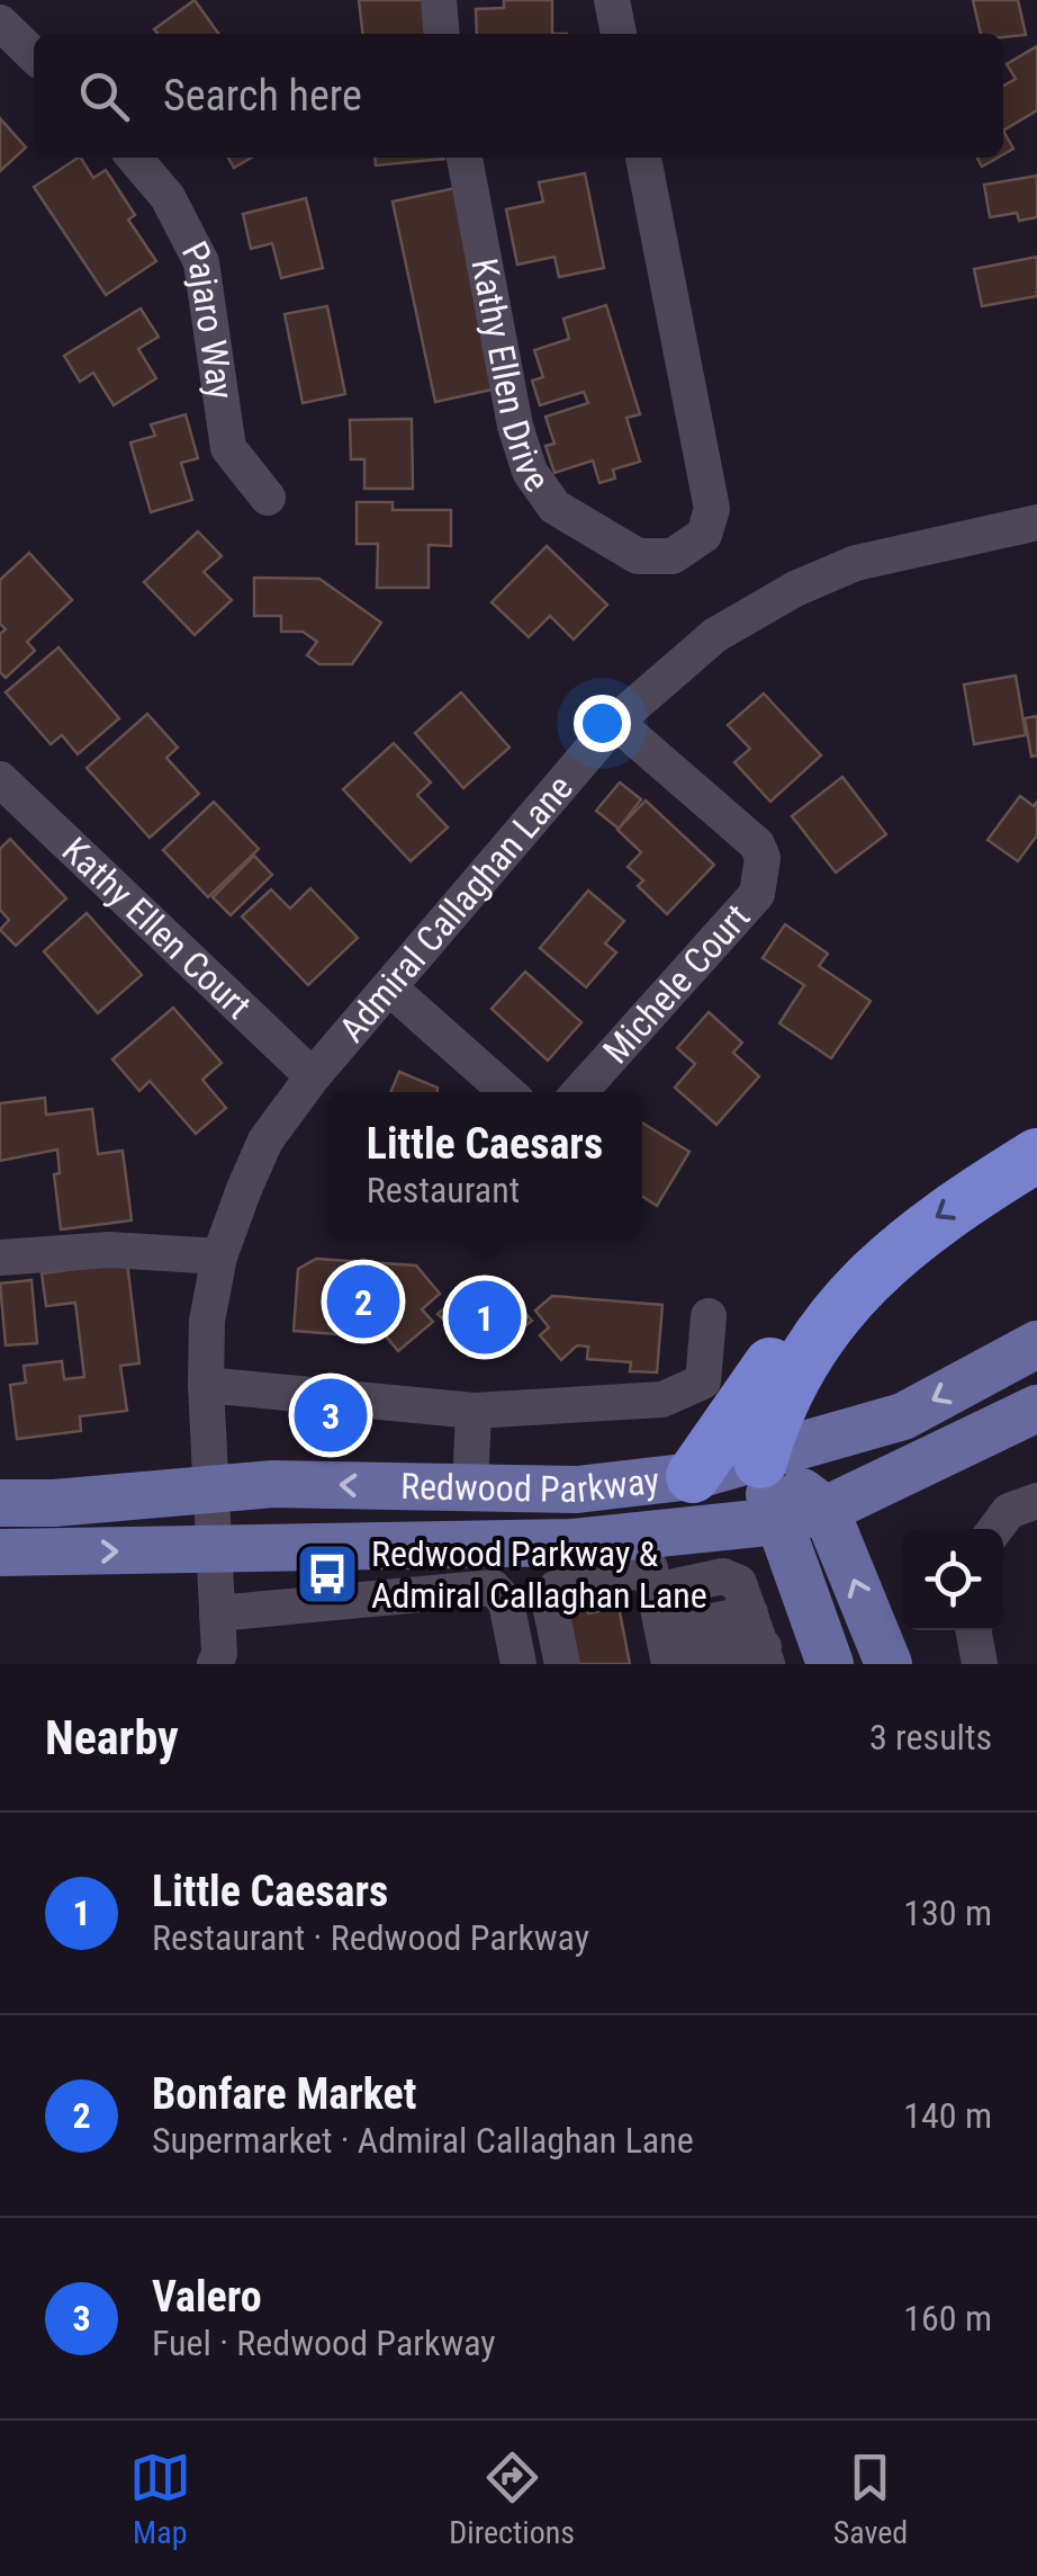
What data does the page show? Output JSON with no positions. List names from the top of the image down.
{
  "streets": {
    "main road": ["Redwood Parkway"],
    "street": [
      "Pajaro Way",
      "Kathy Ellen Drive",
      "Admiral Callaghan Lane",
      "Kathy Ellen Court",
      "Michele Court"
    ]
  },
  "crossings": [
    ["Admiral Callaghan Lane", "Kathy Ellen Court"],
    ["Admiral Callaghan Lane", "Michele Court"],
    ["Admiral Callaghan Lane", "Redwood Parkway"]
  ],
  "places": {
    "bus stop": ["Redwood Parkway & Admiral Callaghan Lane"]
  },
  "page": {
    "search": "Search here",
    "popup": ["Little Caesars", "Restaurant"],
    "pins": ["2", "1", "3"],
    "heading": ["Nearby", "3 results"],
    "list": [
      {
        "mark": "1",
        "name": "Little Caesars",
        "note": "Restaurant · Redwood Parkway",
        "value": "130 m"
      },
      {
        "mark": "2",
        "name": "Bonfare Market",
        "note": "Supermarket · Admiral Callaghan Lane",
        "value": "140 m"
      },
      {
        "mark": "3",
        "name": "Valero",
        "note": "Fuel · Redwood Parkway",
        "value": "160 m"
      }
    ],
    "nav": ["Map", "Directions", "Saved"]
  }
}
